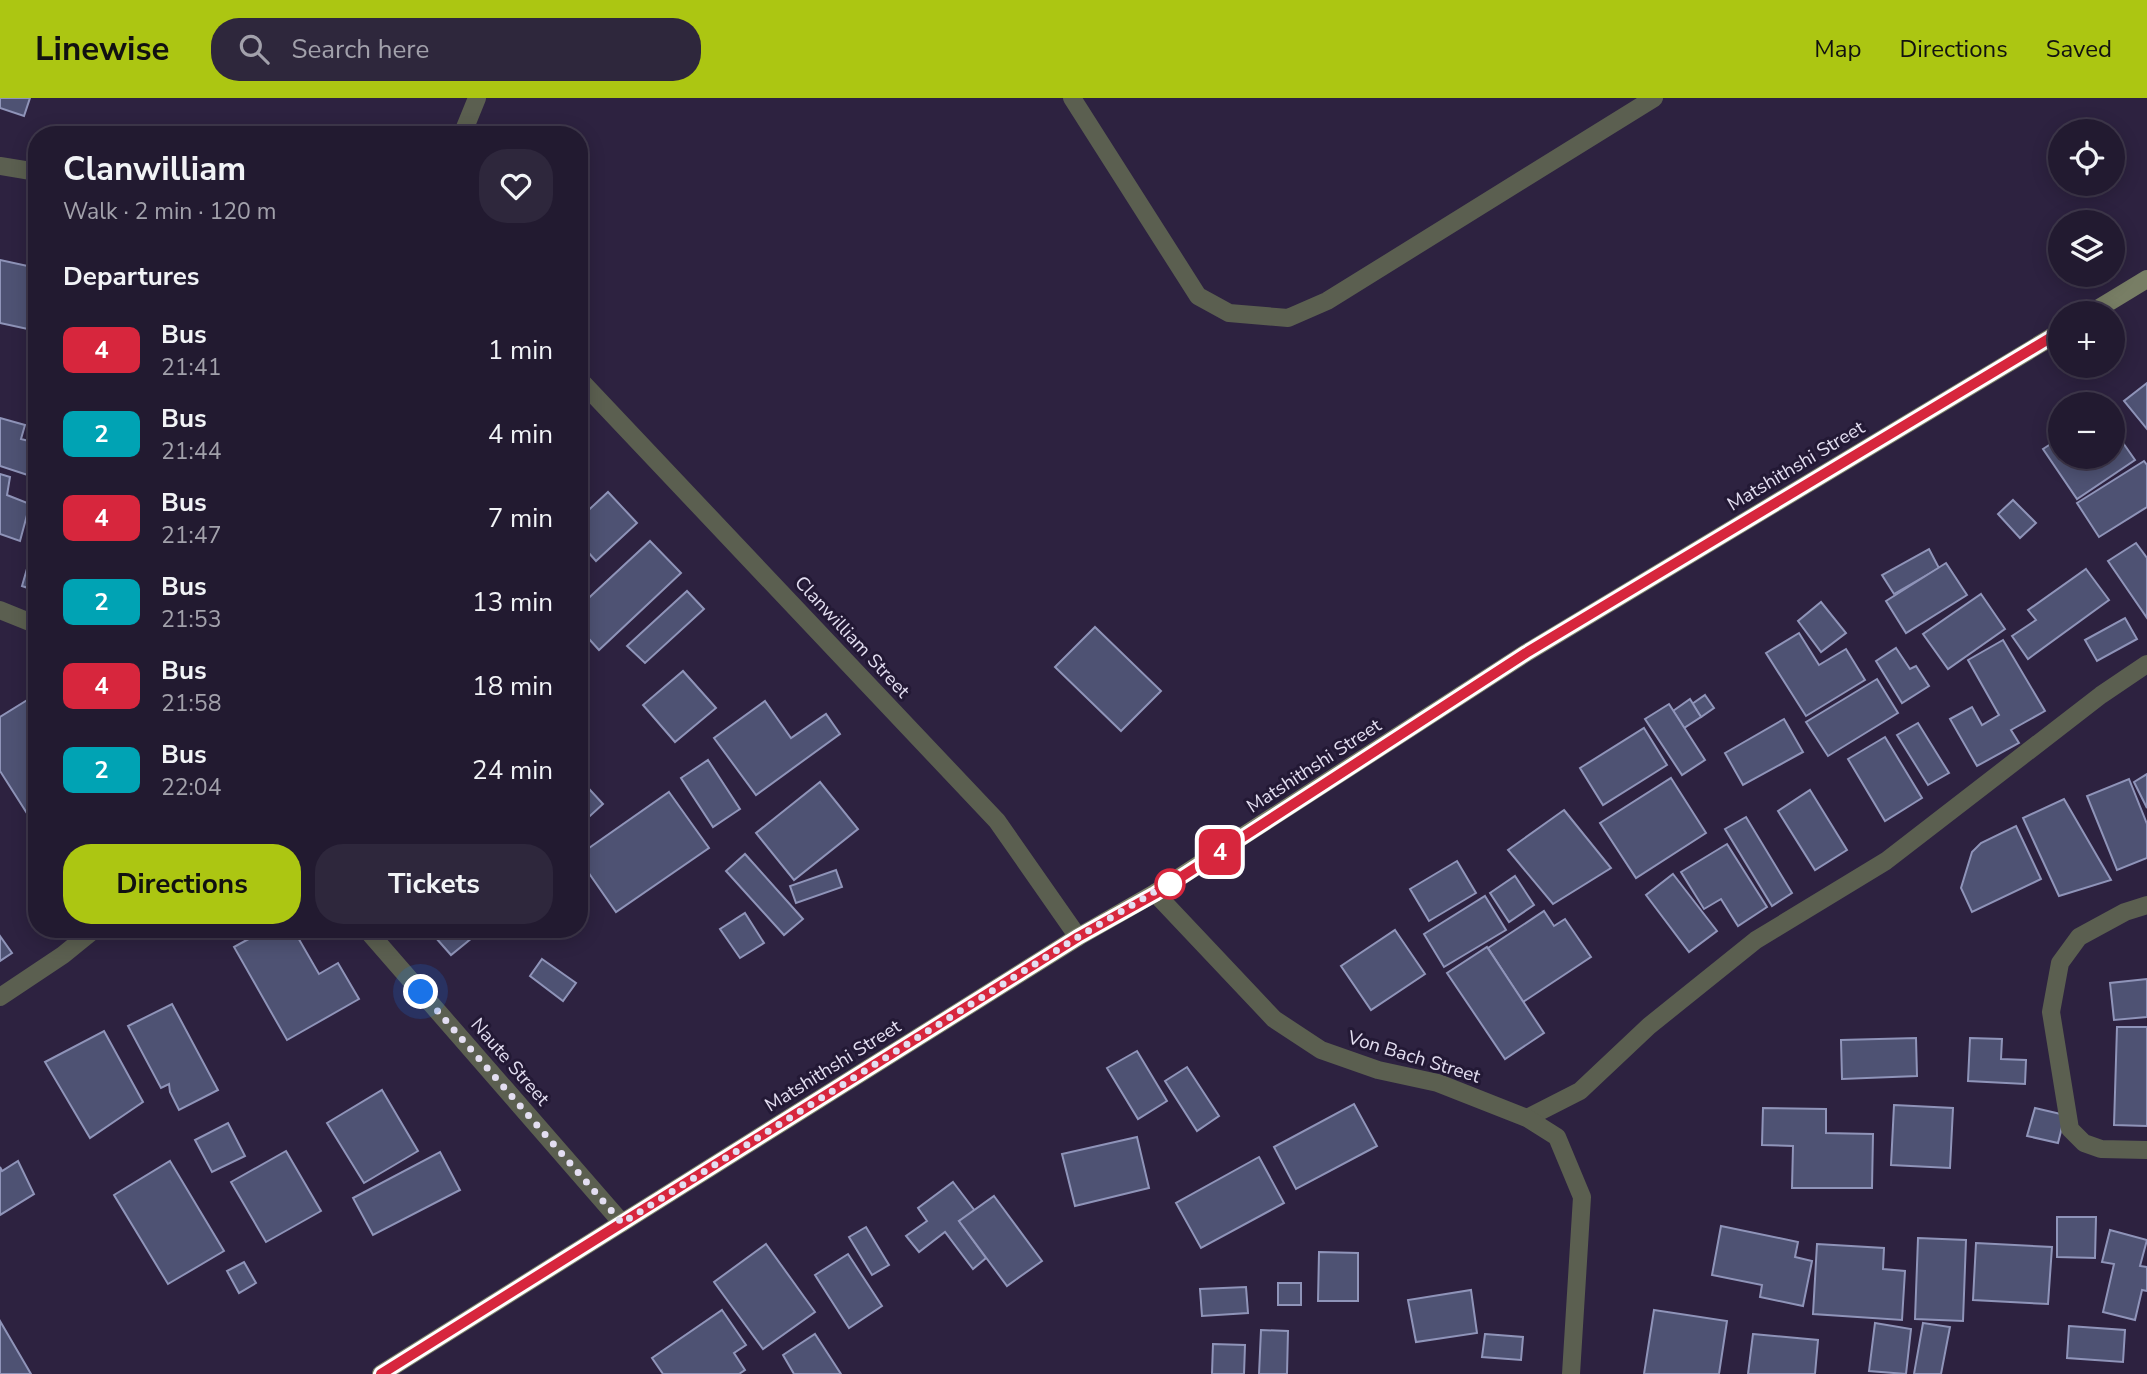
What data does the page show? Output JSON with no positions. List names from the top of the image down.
{
  "streets": {
    "main road": ["Matshithshi Street"],
    "street": ["Clanwilliam Street", "Von Bach Street", "Naute Street"]
  },
  "crossings": [
    ["Matshithshi Street", "Clanwilliam Street"],
    ["Matshithshi Street", "Von Bach Street"],
    ["Matshithshi Street", "Naute Street"]
  ],
  "lines": ["bus line 4"],
  "page": {
    "header": "Linewise",
    "search": "Search here",
    "nav": ["Map", "Directions", "Saved"],
    "on_map": "4",
    "map_buttons": ["+", "−"],
    "heading": [
      ["Clanwilliam", "Walk · 2 min · 120 m"],
      "Departures"
    ],
    "list": [
      {
        "mark": "4",
        "name": "Bus",
        "note": "21:41",
        "value": "1 min"
      },
      {
        "mark": "2",
        "name": "Bus",
        "note": "21:44",
        "value": "4 min"
      },
      {
        "mark": "4",
        "name": "Bus",
        "note": "21:47",
        "value": "7 min"
      },
      {
        "mark": "2",
        "name": "Bus",
        "note": "21:53",
        "value": "13 min"
      },
      {
        "mark": "4",
        "name": "Bus",
        "note": "21:58",
        "value": "18 min"
      },
      {
        "mark": "2",
        "name": "Bus",
        "note": "22:04",
        "value": "24 min"
      }
    ],
    "buttons": ["Directions", "Tickets"]
  }
}
